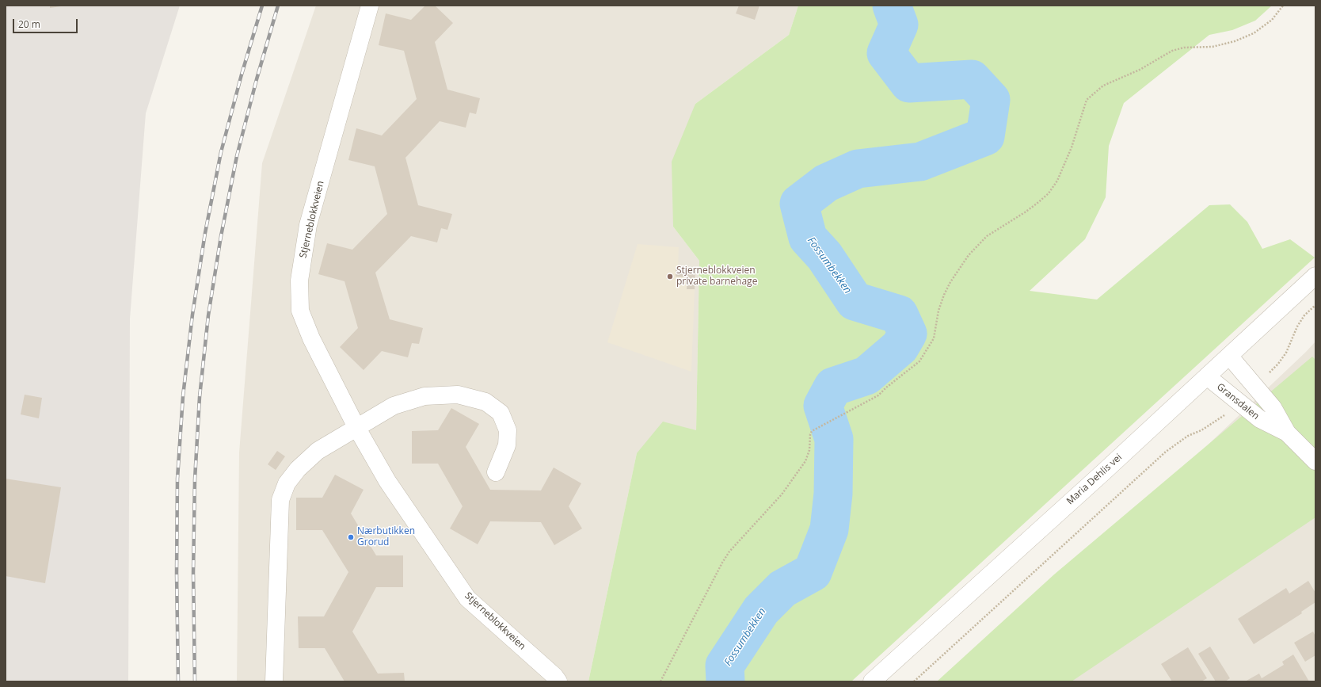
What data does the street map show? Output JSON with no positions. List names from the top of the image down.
{
  "streets": {
    "street": ["Stjerneblokkveien", "Gransdalen", "Maria Dehlis vei"]
  },
  "crossings": [
    ["Gransdalen", "Maria Dehlis vei"]
  ],
  "water": ["Fossumbekken"],
  "places": ["Stjerneblokkveien private barnehage", "Nærbutikken Grorud"],
  "scale_bar": "20 m"
}
